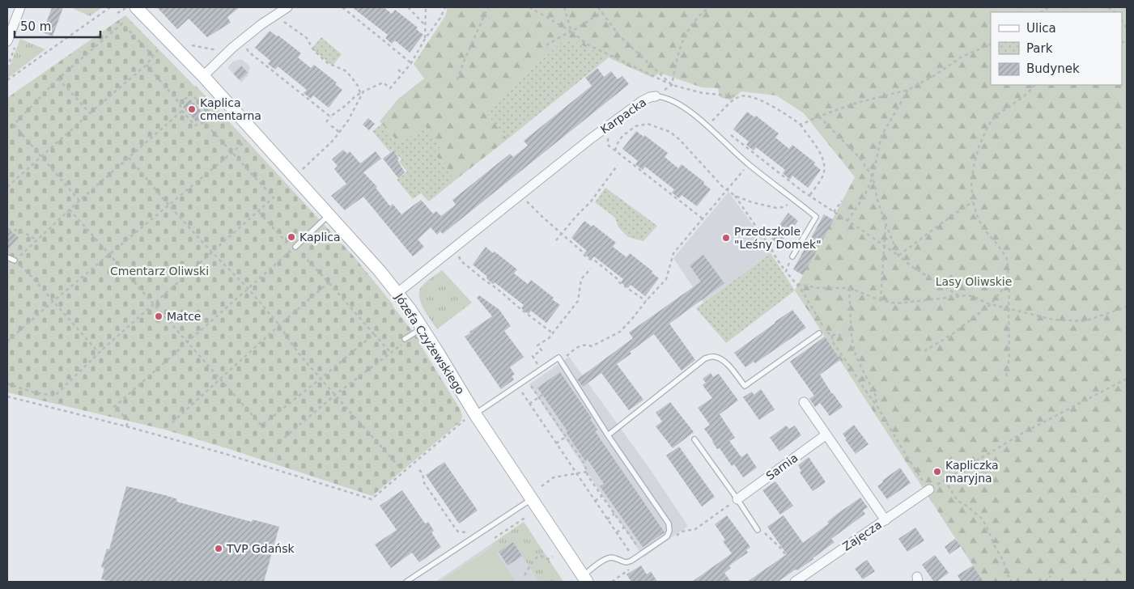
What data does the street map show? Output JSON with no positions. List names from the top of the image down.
{
  "streets": {
    "street": [
      "Karpacka",
      "Józefa Czyżewskiego",
      "Sarnia",
      "Zajęcza"
    ]
  },
  "crossings": [
    ["Karpacka", "Józefa Czyżewskiego"]
  ],
  "parks": ["Cmentarz Oliwski", "Lasy Oliwskie"],
  "places": [
    "Kaplica cmentarna",
    "Kaplica",
    "Przedszkole \"Leśny Domek\"",
    "Matce",
    "Kapliczka maryjna",
    "TVP Gdańsk"
  ],
  "legend": ["Ulica", "Park", "Budynek"],
  "scale_bar": "50 m"
}
